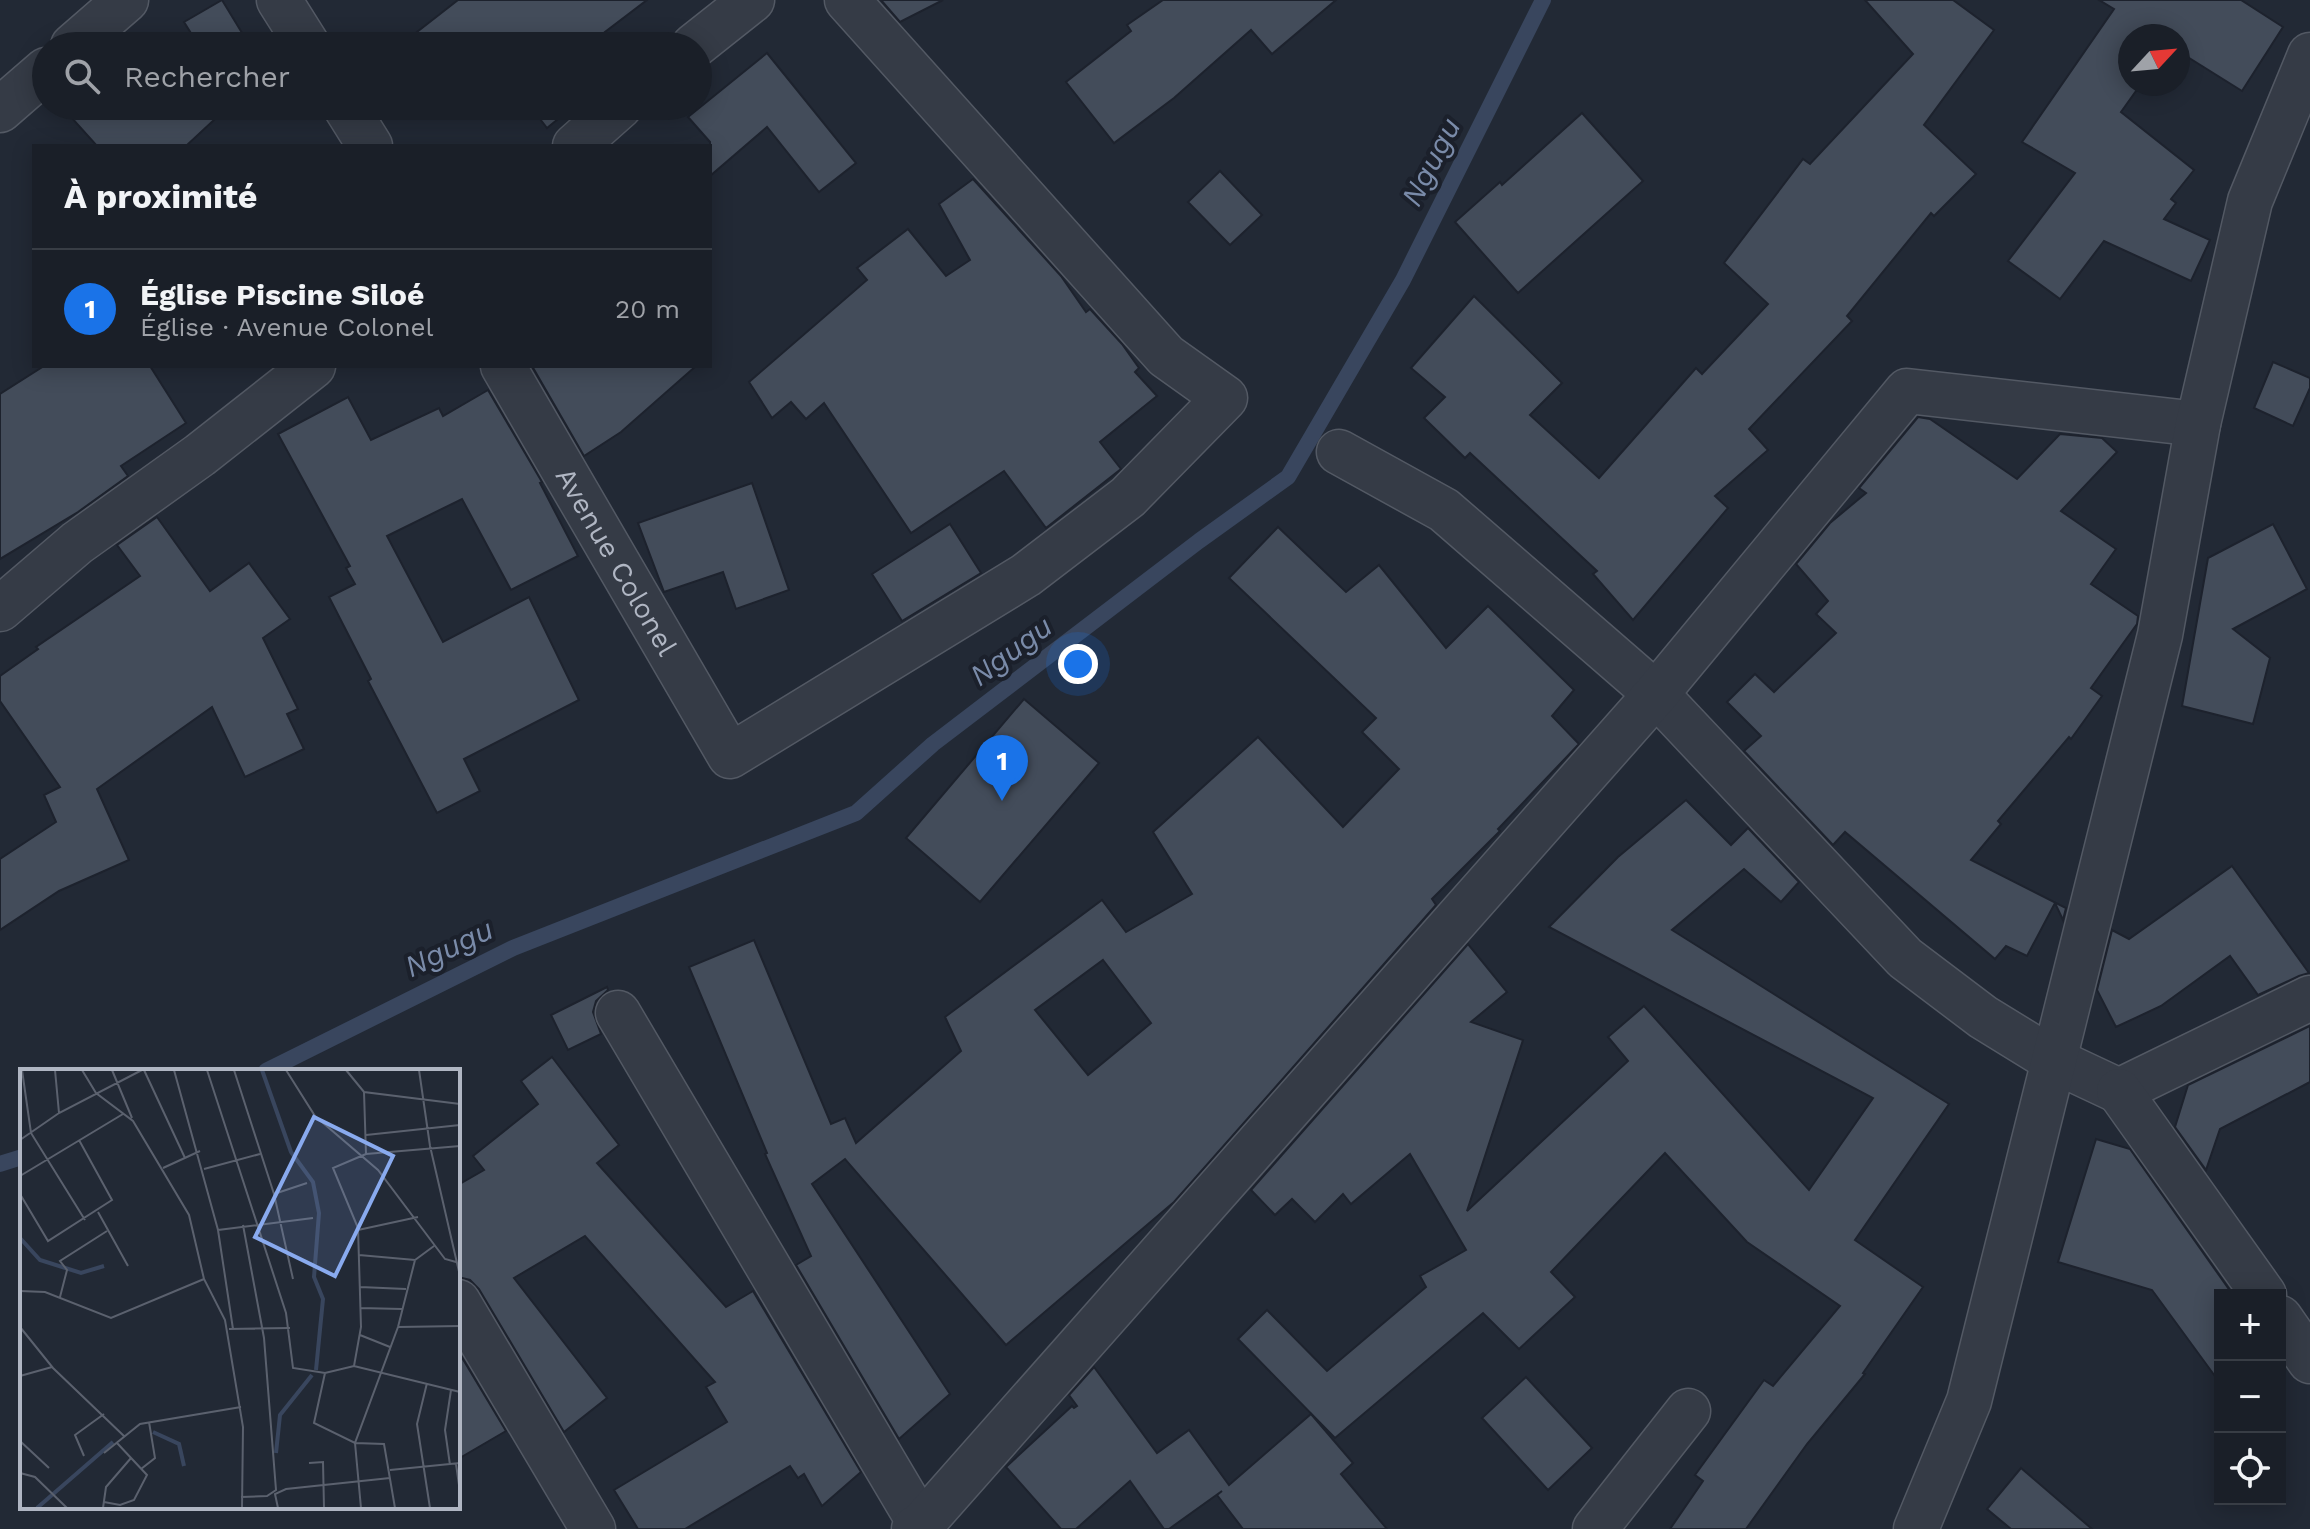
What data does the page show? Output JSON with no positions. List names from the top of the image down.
{
  "streets": {
    "street": ["Avenue Colonel"]
  },
  "water": ["Ngugu"],
  "north": "top right",
  "page": {
    "search": "Rechercher",
    "heading": "À proximité",
    "list": [
      {
        "mark": "1",
        "name": "Église Piscine Siloé",
        "note": "Église · Avenue Colonel",
        "value": "20 m"
      }
    ],
    "pins": "1",
    "map_buttons": ["+", "−"]
  }
}
